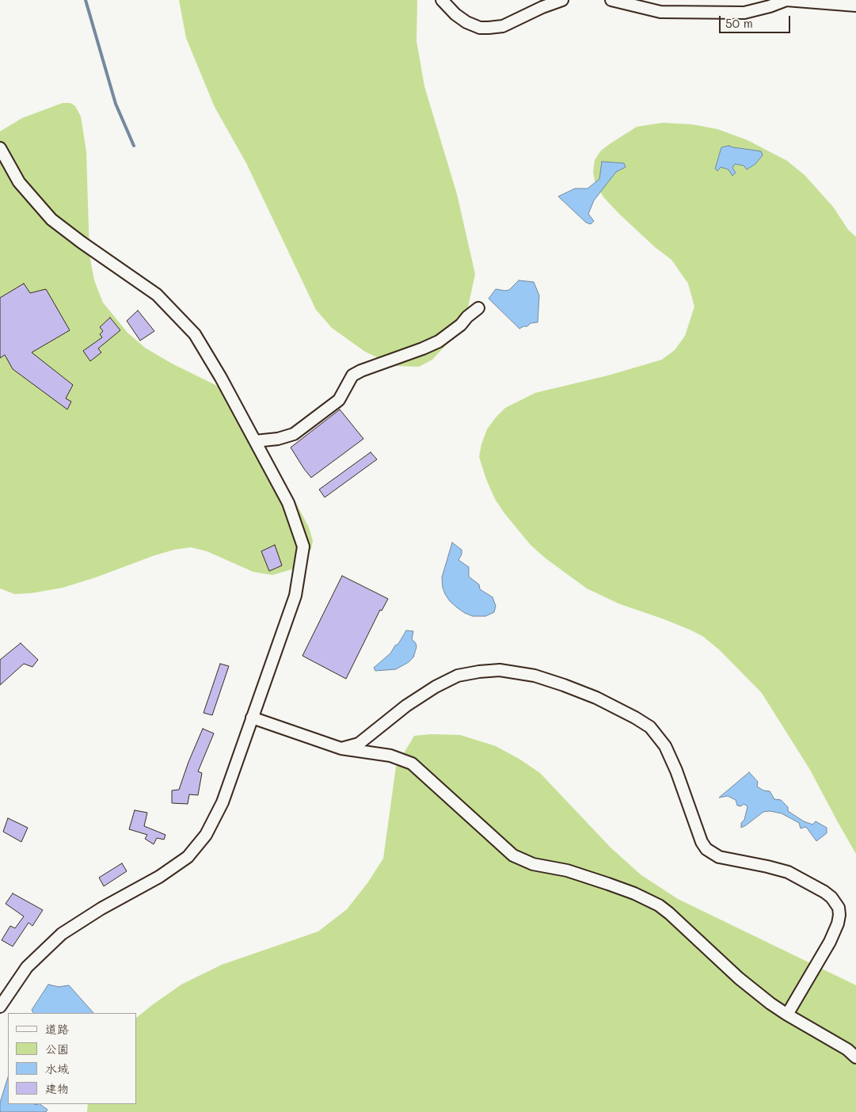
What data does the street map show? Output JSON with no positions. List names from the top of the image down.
{
  "legend": [
    "道路",
    "公園",
    "水域",
    "建物"
  ],
  "scale_bar": "50 m"
}
